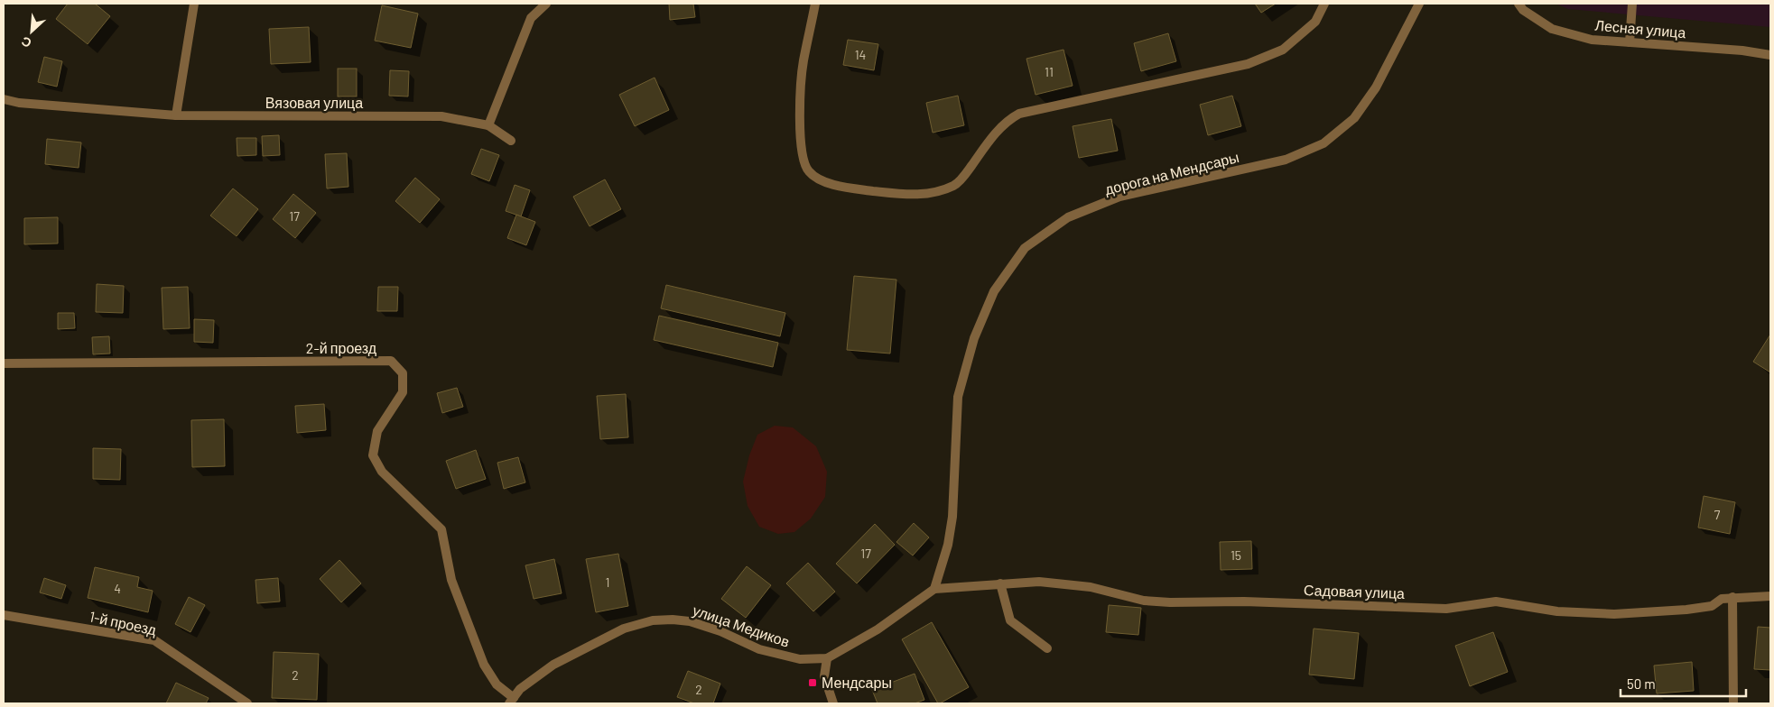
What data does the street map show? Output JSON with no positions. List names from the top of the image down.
{
  "streets": {
    "street": [
      "Лесная улица",
      "Вязовая улица",
      "дорога на Мендсары",
      "2-й проезд",
      "Садовая улица",
      "1-й проезд",
      "улица Медиков"
    ]
  },
  "crossings": [
    ["дорога на Мендсары", "Садовая улица"],
    ["2-й проезд", "улица Медиков"]
  ],
  "places": {
    "transit": ["Мендсары"]
  },
  "house_numbers": [
    "14",
    "11",
    "17",
    "7",
    "17",
    "15",
    "1",
    "4",
    "2",
    "2"
  ],
  "scale_bar": "50 m",
  "north": "bottom left"
}
